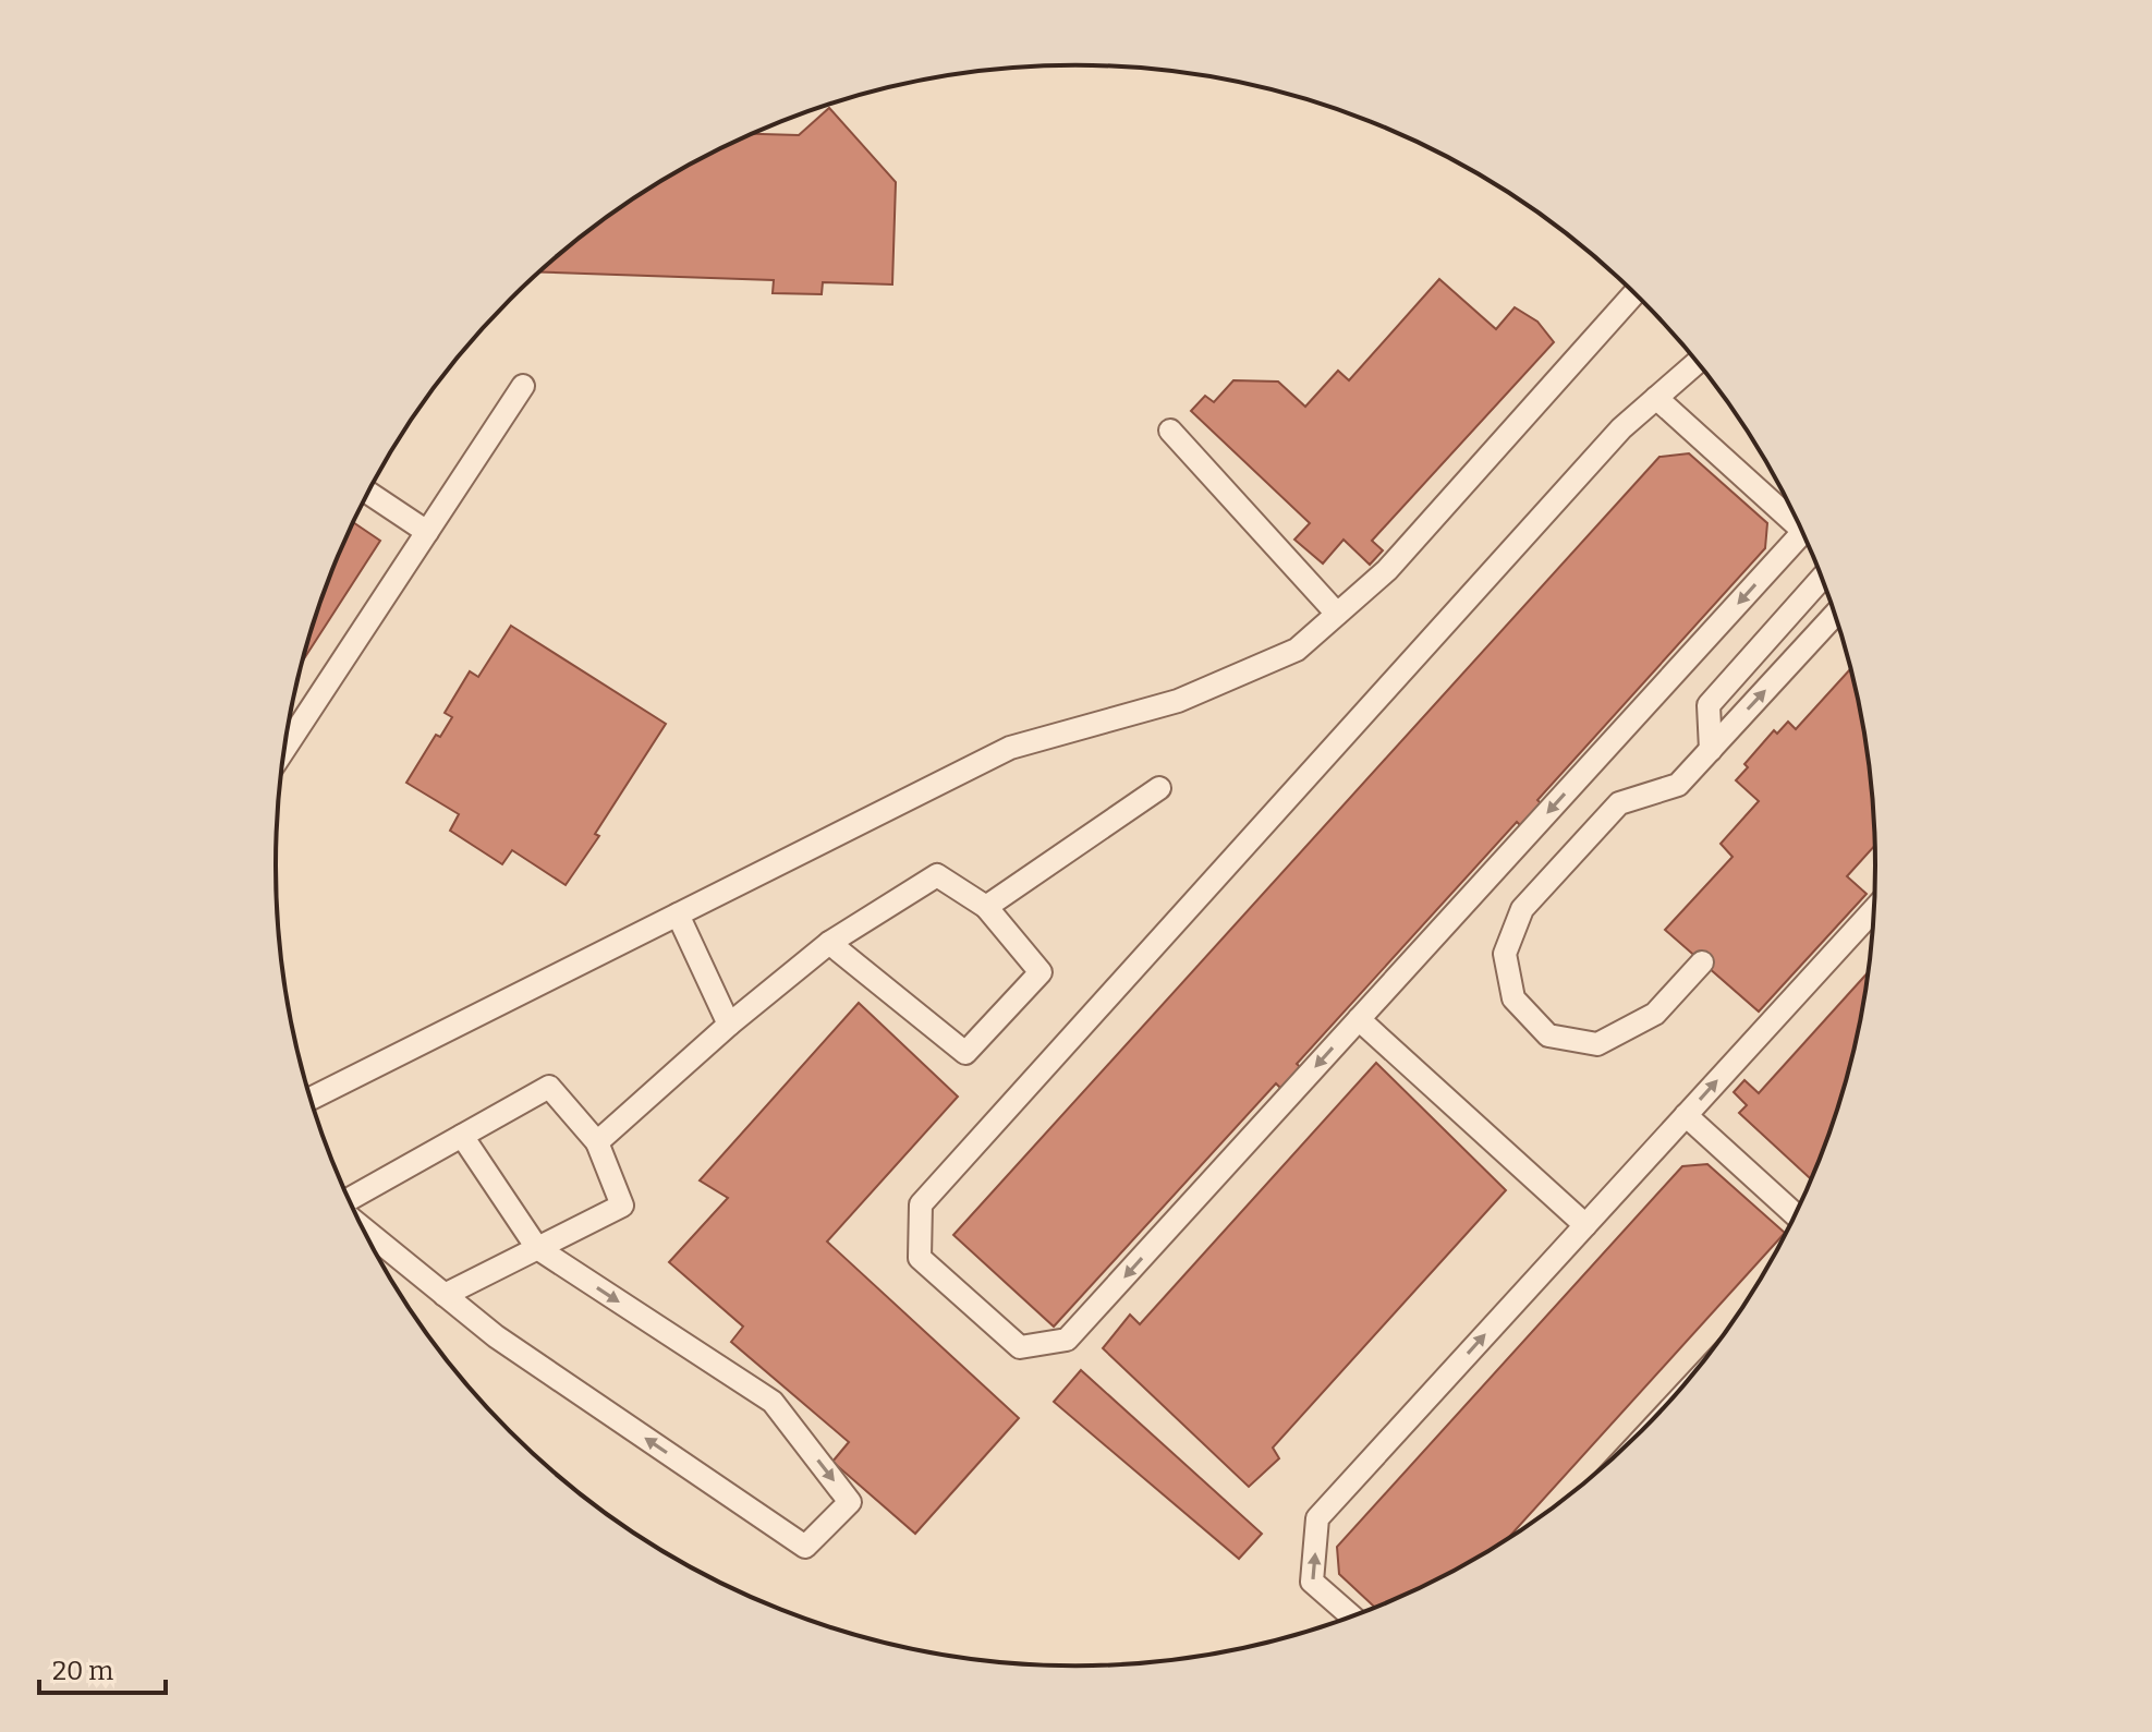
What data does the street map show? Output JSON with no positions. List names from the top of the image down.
{
  "scale_bar": "20 m"
}
